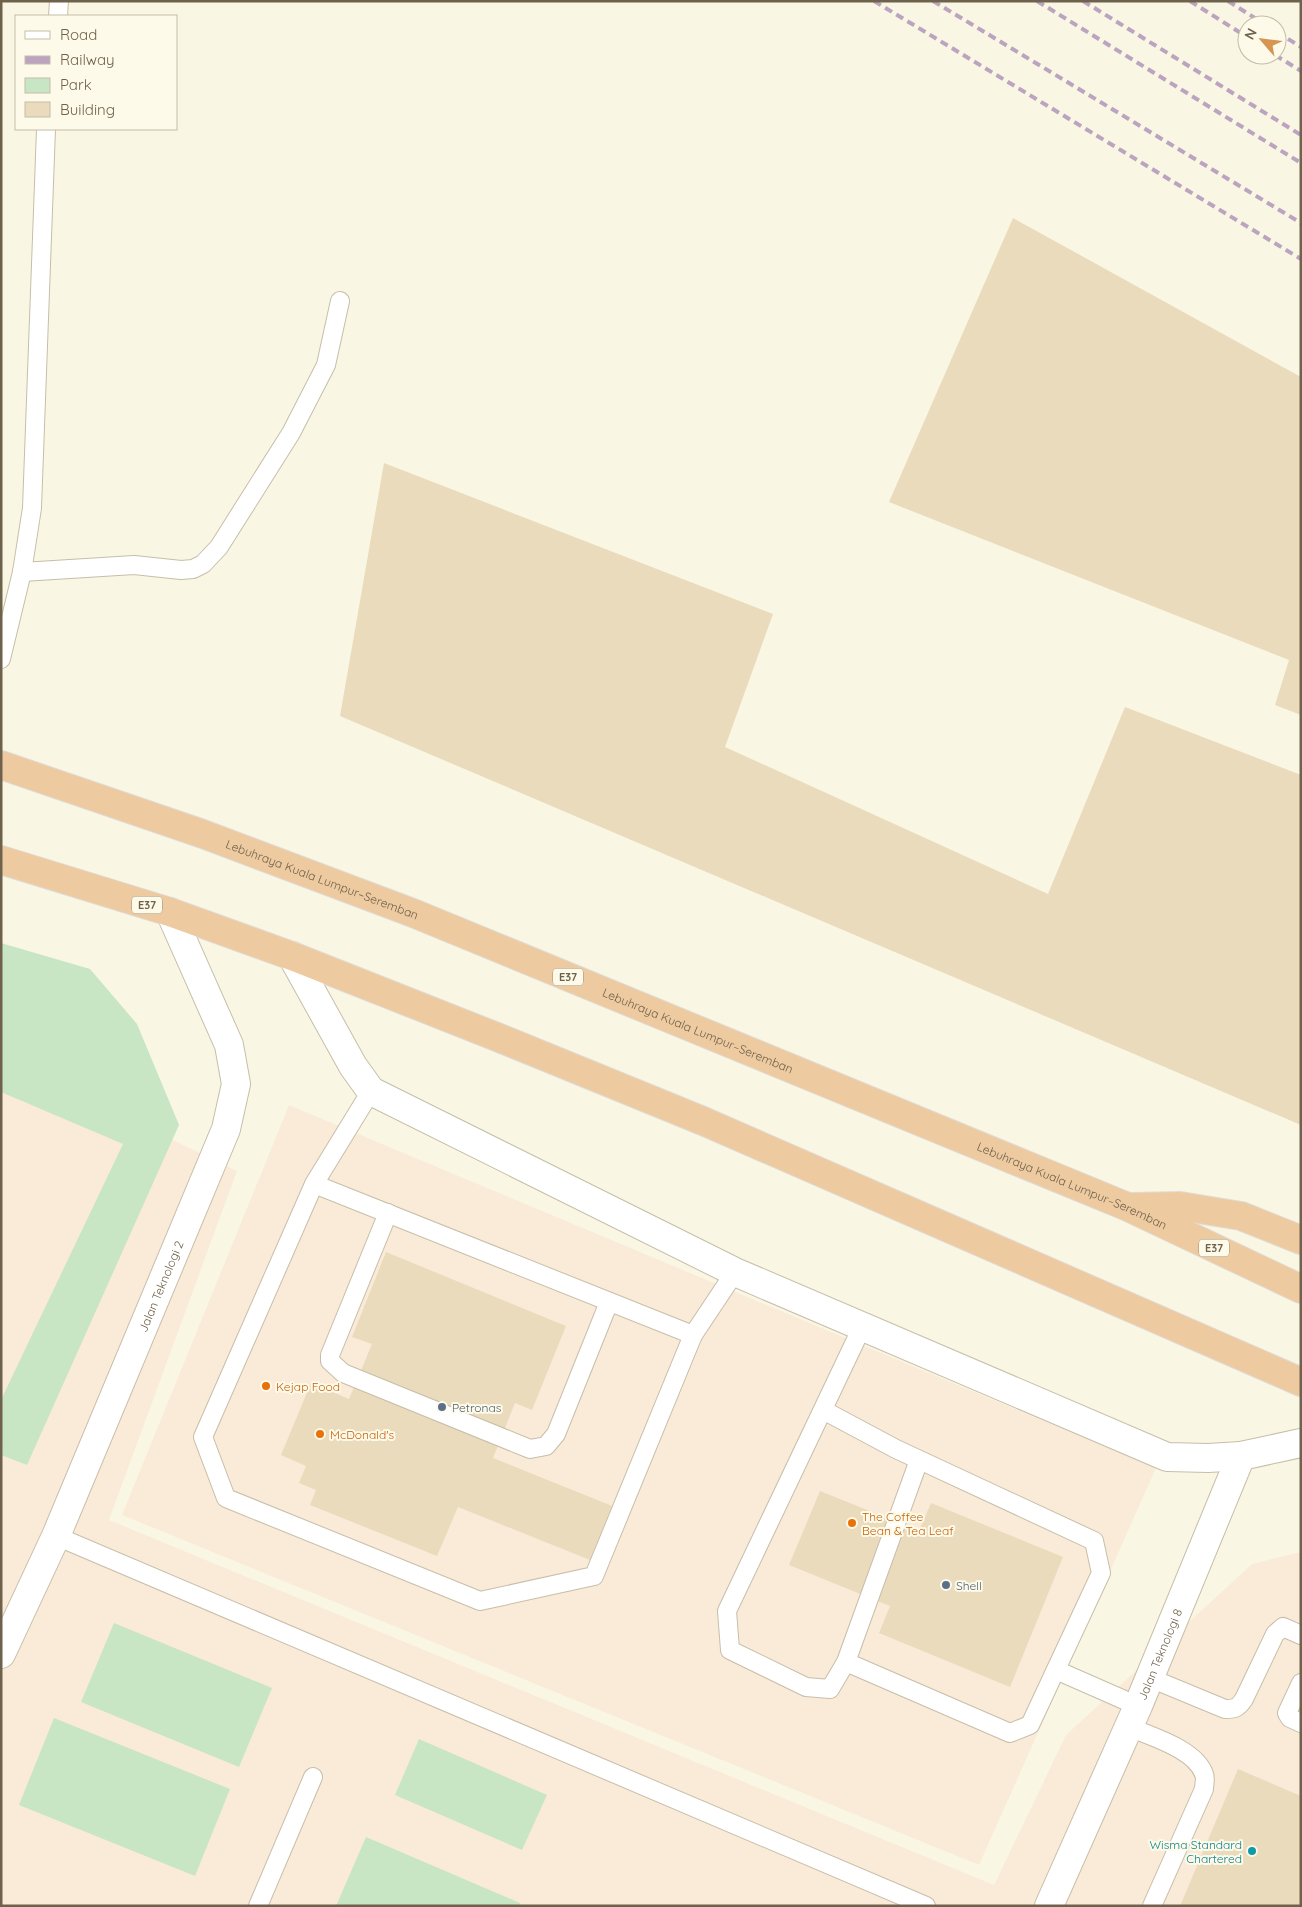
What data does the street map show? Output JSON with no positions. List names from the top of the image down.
{
  "streets": {
    "highway": ["Lebuhraya Kuala Lumpur–Seremban", "E37"],
    "street": ["Jalan Teknologi 2", "Jalan Teknologi 8"]
  },
  "crossings": [
    ["E37", "Jalan Teknologi 2"]
  ],
  "places": [
    "Kejap Food",
    "Petronas",
    "McDonald's",
    "The Coffee Bean & Tea Leaf",
    "Shell",
    "Wisma Standard Chartered"
  ],
  "legend": [
    "Road",
    "Railway",
    "Park",
    "Building"
  ],
  "north": "top left"
}
